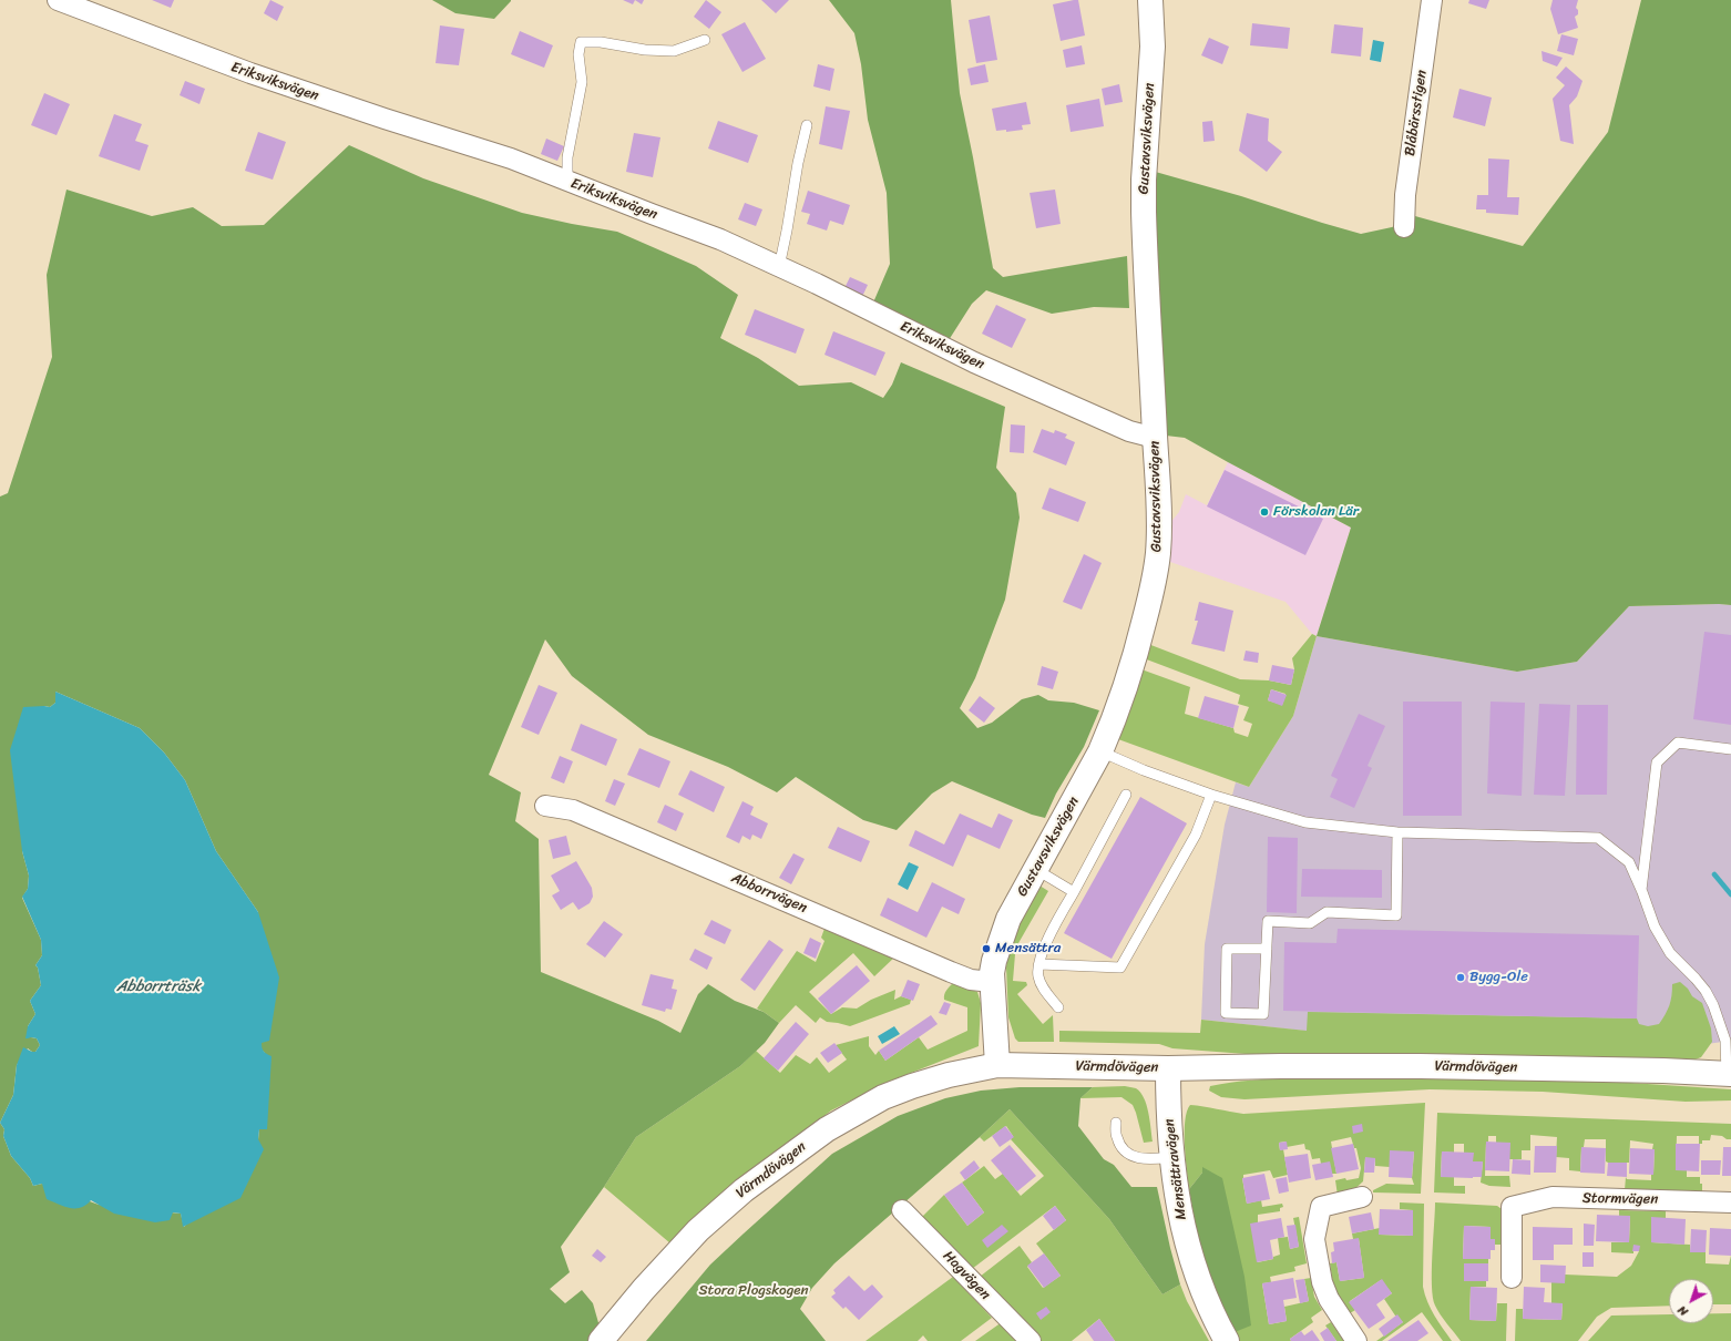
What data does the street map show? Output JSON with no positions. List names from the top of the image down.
{
  "streets": {
    "street": [
      "Eriksviksvägen",
      "Blåbärsstigen",
      "Gustavsviksvägen",
      "Abborrvägen",
      "Värmdövägen",
      "Mensättravägen",
      "Stormvägen",
      "Hagvägen"
    ]
  },
  "crossings": [
    ["Eriksviksvägen", "Gustavsviksvägen"],
    ["Gustavsviksvägen", "Abborrvägen"],
    ["Gustavsviksvägen", "Värmdövägen"],
    ["Värmdövägen", "Mensättravägen"]
  ],
  "water": ["Abborrträsk"],
  "parks": ["Stora Plogskogen"],
  "places": ["Förskolan Lär", "Mensättra", "Bygg-Ole"],
  "north": "bottom left"
}
